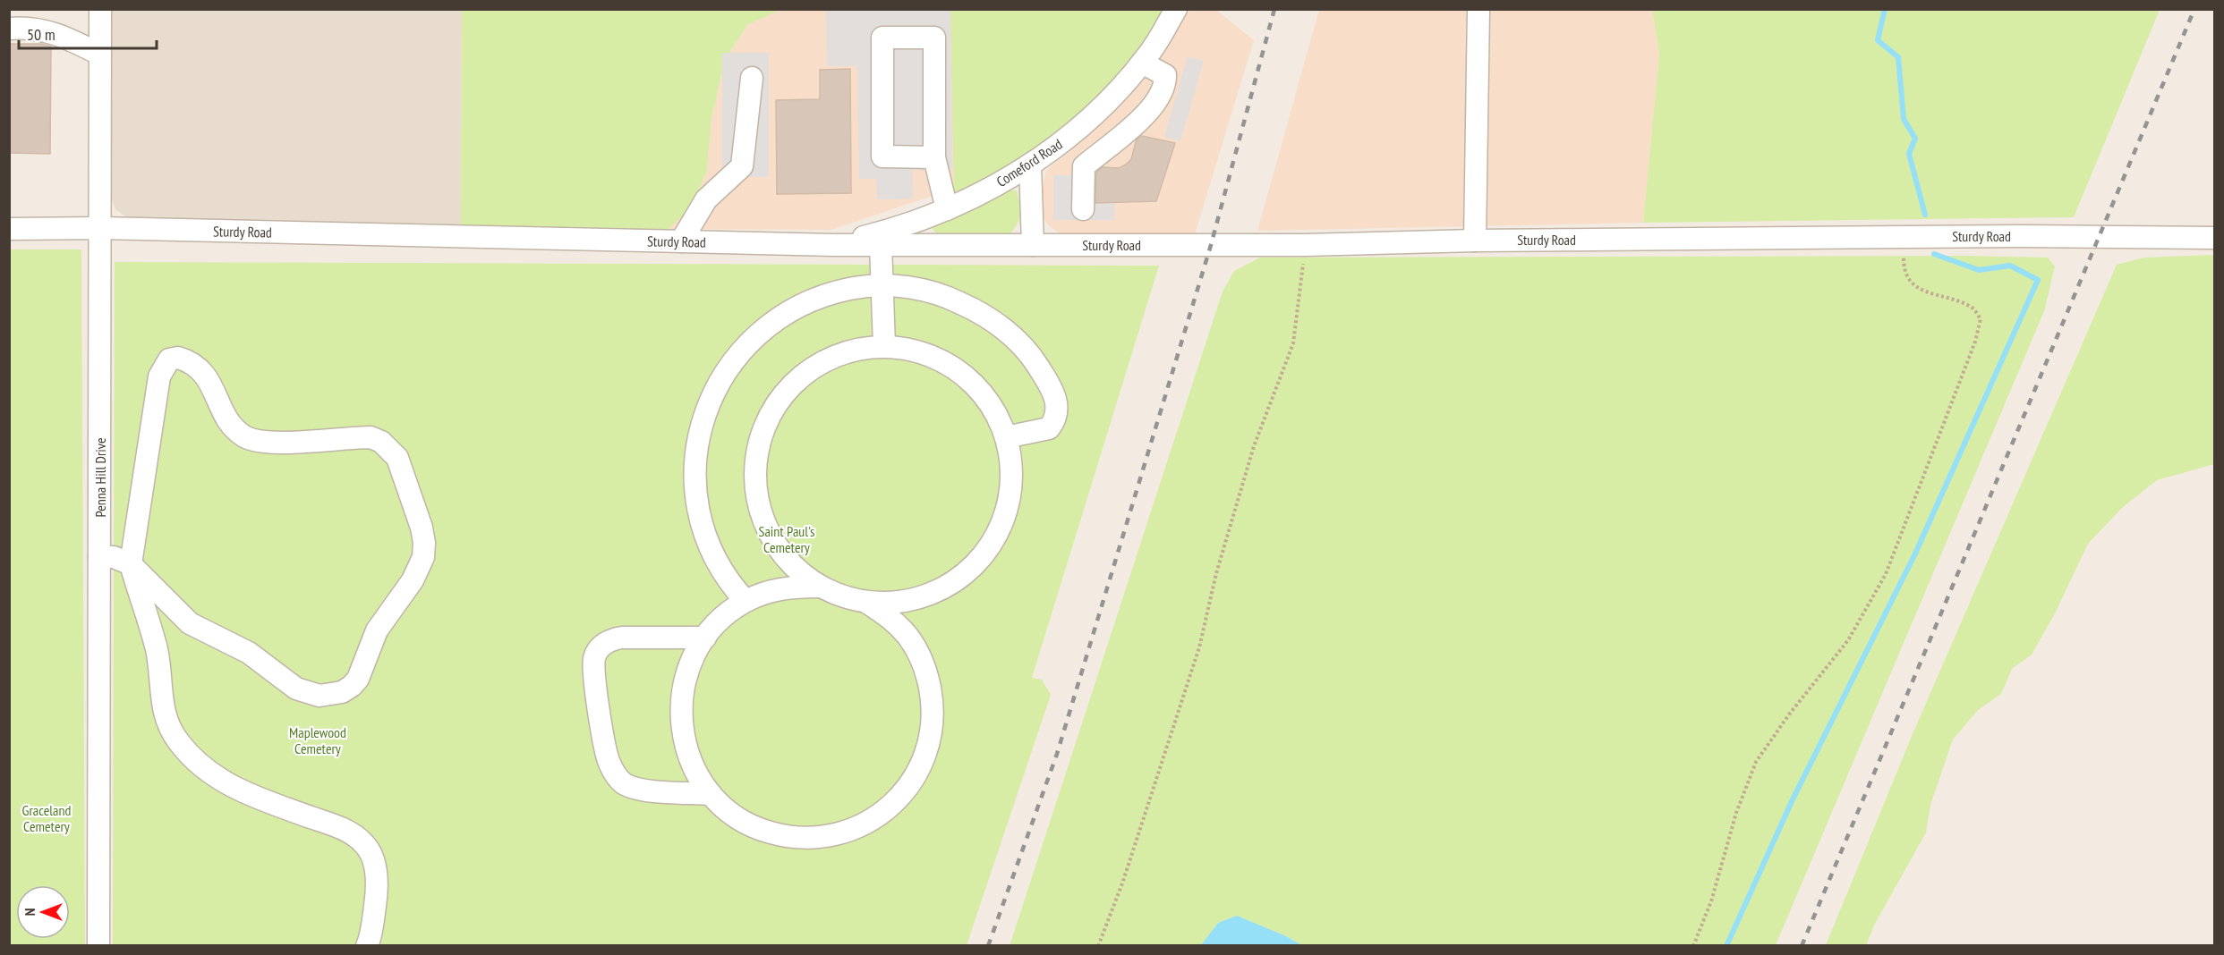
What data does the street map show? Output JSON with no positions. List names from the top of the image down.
{
  "streets": {
    "street": ["Comeford Road", "Sturdy Road", "Penna Hill Drive"]
  },
  "crossings": [
    ["Comeford Road", "Sturdy Road"],
    ["Sturdy Road", "Penna Hill Drive"]
  ],
  "parks": ["Saint Paul's Cemetery", "Maplewood Cemetery", "Graceland Cemetery"],
  "scale_bar": "50 m",
  "north": "left"
}
